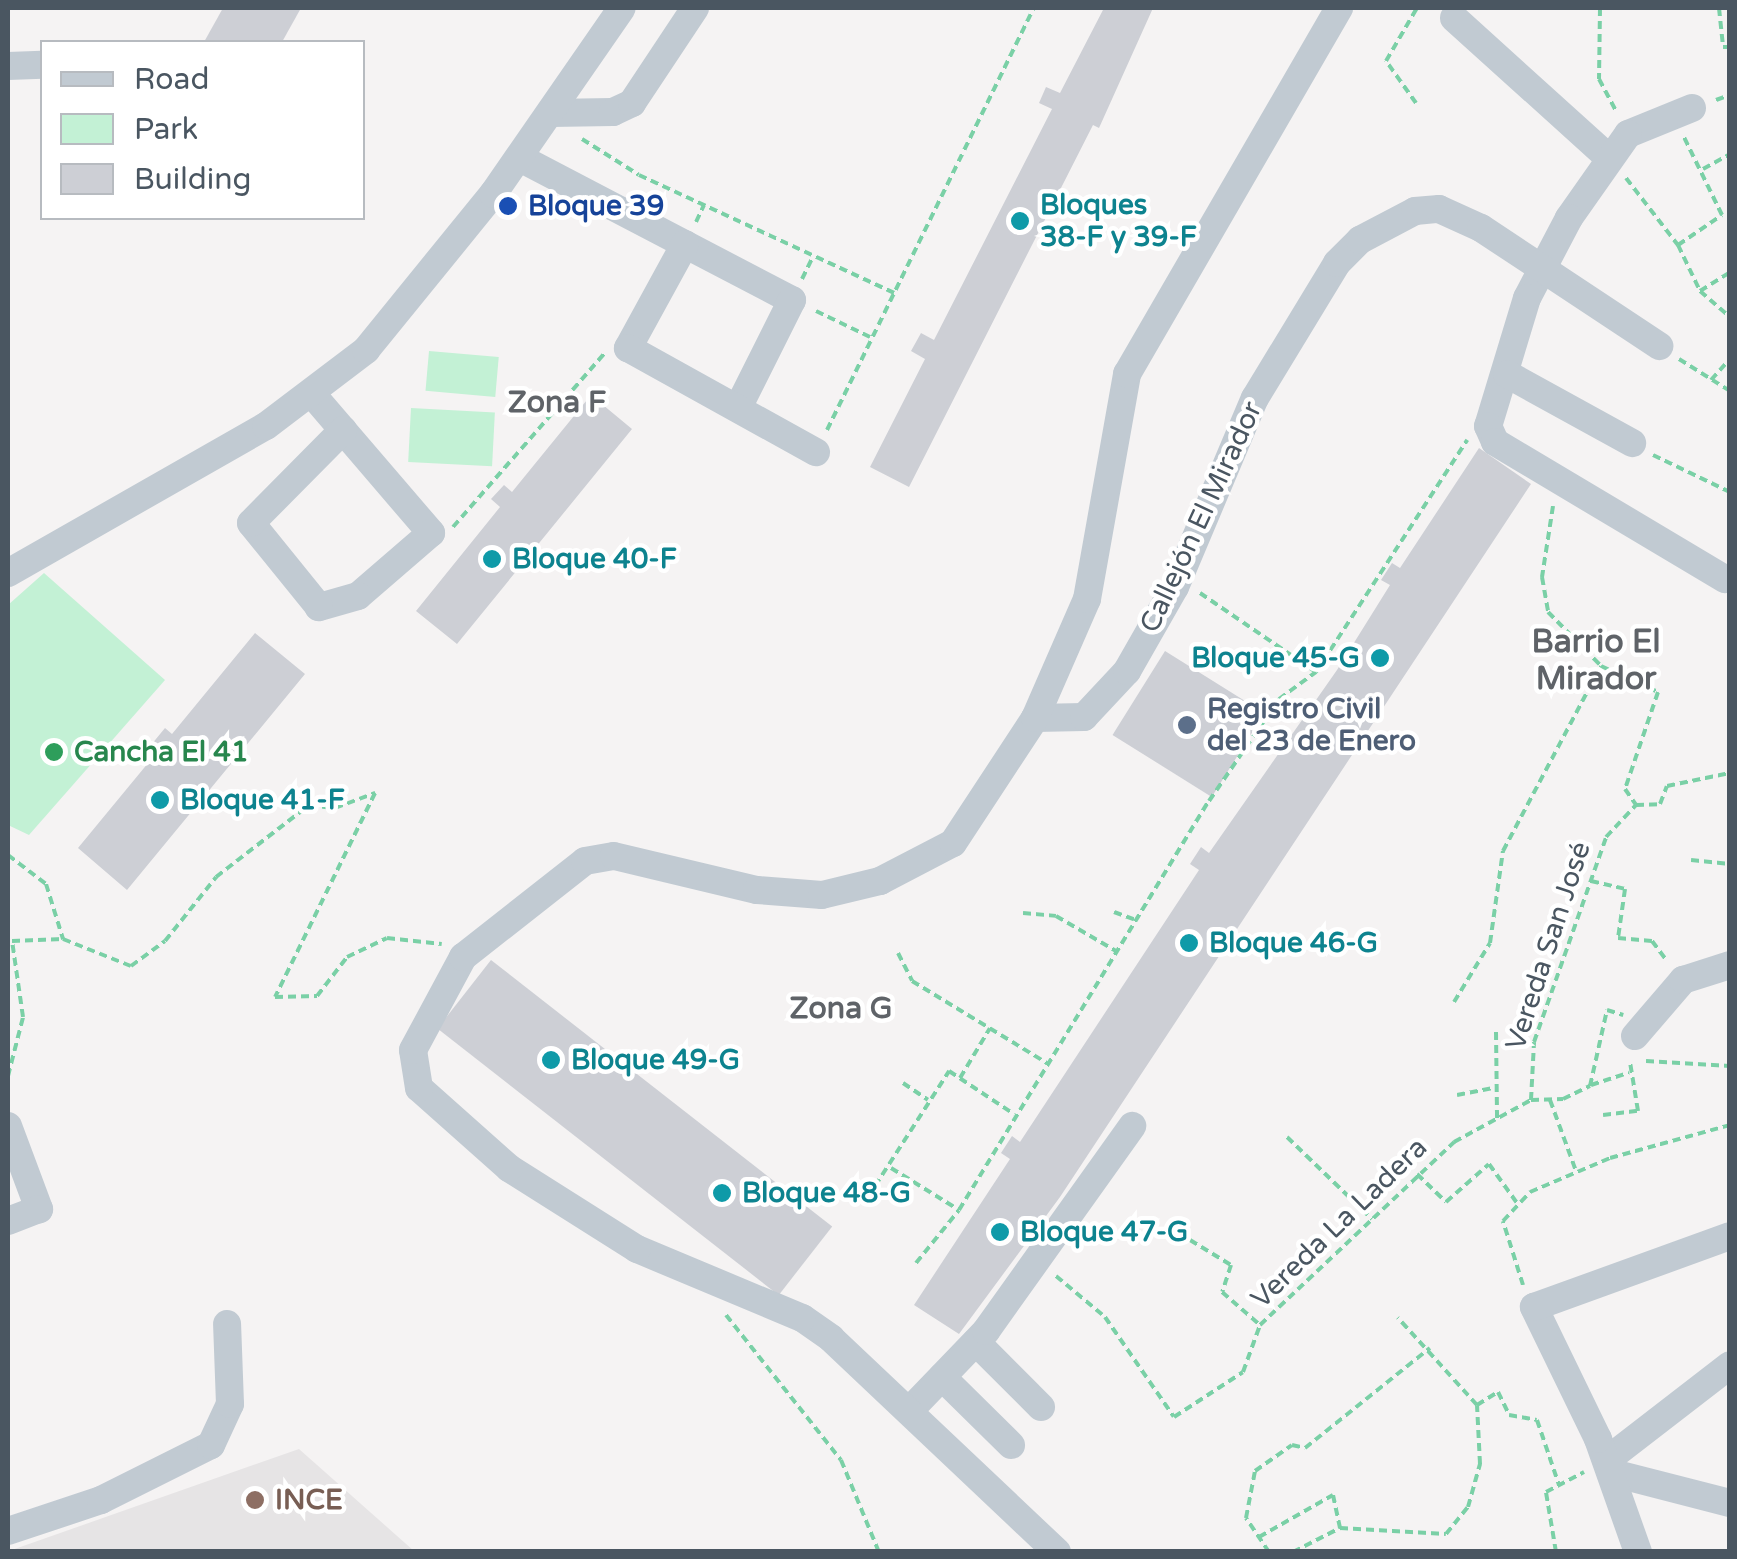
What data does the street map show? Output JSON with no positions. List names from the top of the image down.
{
  "streets": {
    "street": ["Callejón El Mirador"],
    "path": ["Vereda San José", "Vereda La Ladera"]
  },
  "crossings": [
    ["Vereda San José", "Vereda La Ladera"]
  ],
  "districts": ["Zona F", "Barrio El Mirador", "Zona G"],
  "places": [
    "Bloque 39",
    "Bloques 38-F y 39-F",
    "Bloque 40-F",
    "Bloque 45-G",
    "Registro Civil del 23 de Enero",
    "Cancha El 41",
    "Bloque 41-F",
    "Bloque 46-G",
    "Bloque 49-G",
    "Bloque 48-G",
    "Bloque 47-G",
    "INCE"
  ],
  "legend": ["Road", "Park", "Building"]
}
